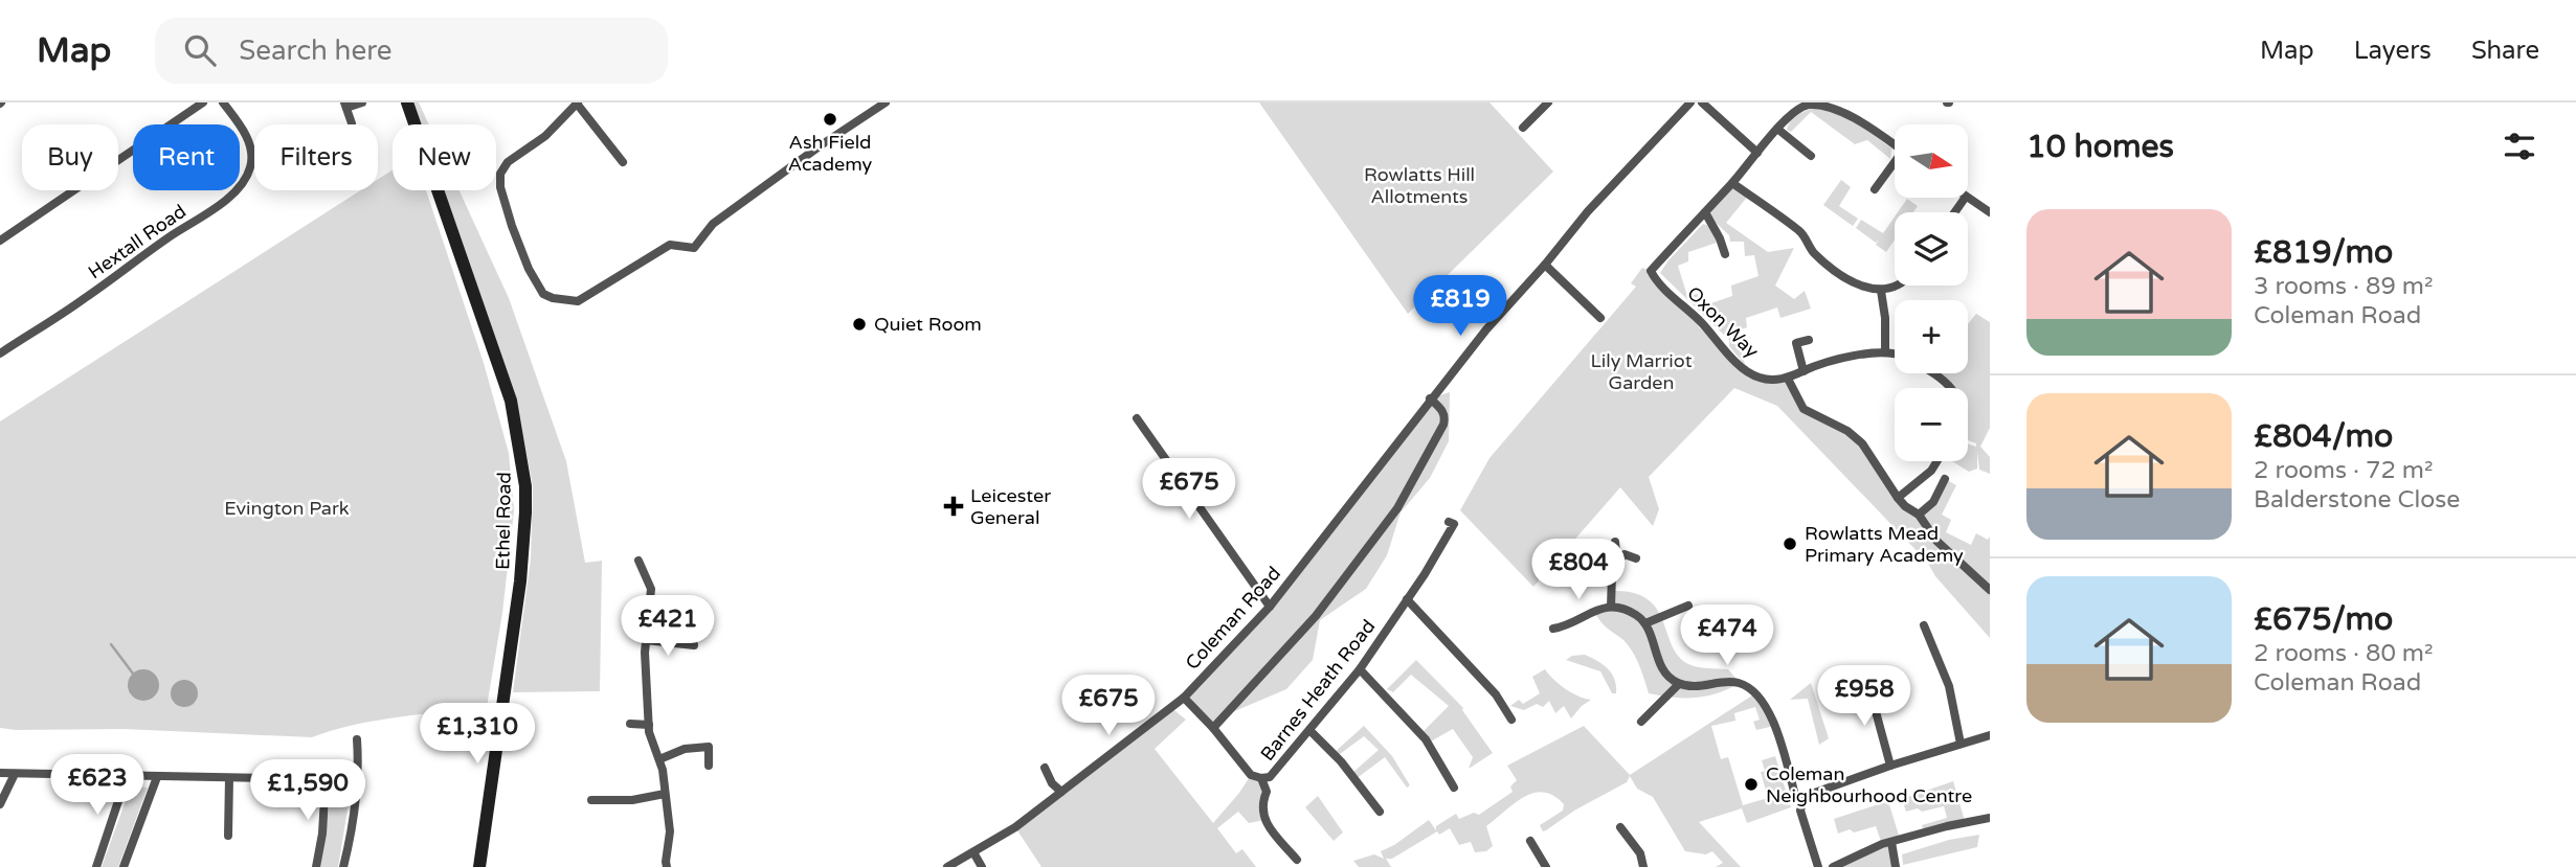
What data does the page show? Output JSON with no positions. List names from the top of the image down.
{
  "streets": {
    "street": [
      "Hextall Road",
      "Oxon Way",
      "Ethel Road",
      "Coleman Road",
      "Barnes Heath Road"
    ]
  },
  "crossings": [
    ["Coleman Road", "Barnes Heath Road"]
  ],
  "parks": ["Rowlatts Hill Allotments", "Lily Marriot Garden", "Evington Park"],
  "places": {
    "other": [
      "Ash Field Academy",
      "Quiet Room",
      "Rowlatts Mead Primary Academy",
      "Coleman Neighbourhood Centre"
    ],
    "health": ["Leicester General"]
  },
  "north": "right",
  "page": {
    "header": "Map",
    "search": "Search here",
    "nav": ["Map", "Layers", "Share"],
    "heading": "10 homes",
    "map_buttons": ["+", "−"],
    "chip": [
      "Buy",
      "Rent",
      "Filters",
      "New"
    ],
    "list": [
      {
        "name": "£819/mo",
        "note": "3 rooms · 89 m² · Coleman Road"
      },
      {
        "name": "£804/mo",
        "note": "2 rooms · 72 m² · Balderstone Close"
      },
      {
        "name": "£675/mo",
        "note": "2 rooms · 80 m² · Coleman Road"
      }
    ],
    "price": [
      "£819",
      "£675",
      "£804",
      "£421",
      "£474",
      "£958",
      "£675",
      "£1,310",
      "£623",
      "£1,590"
    ]
  }
}
